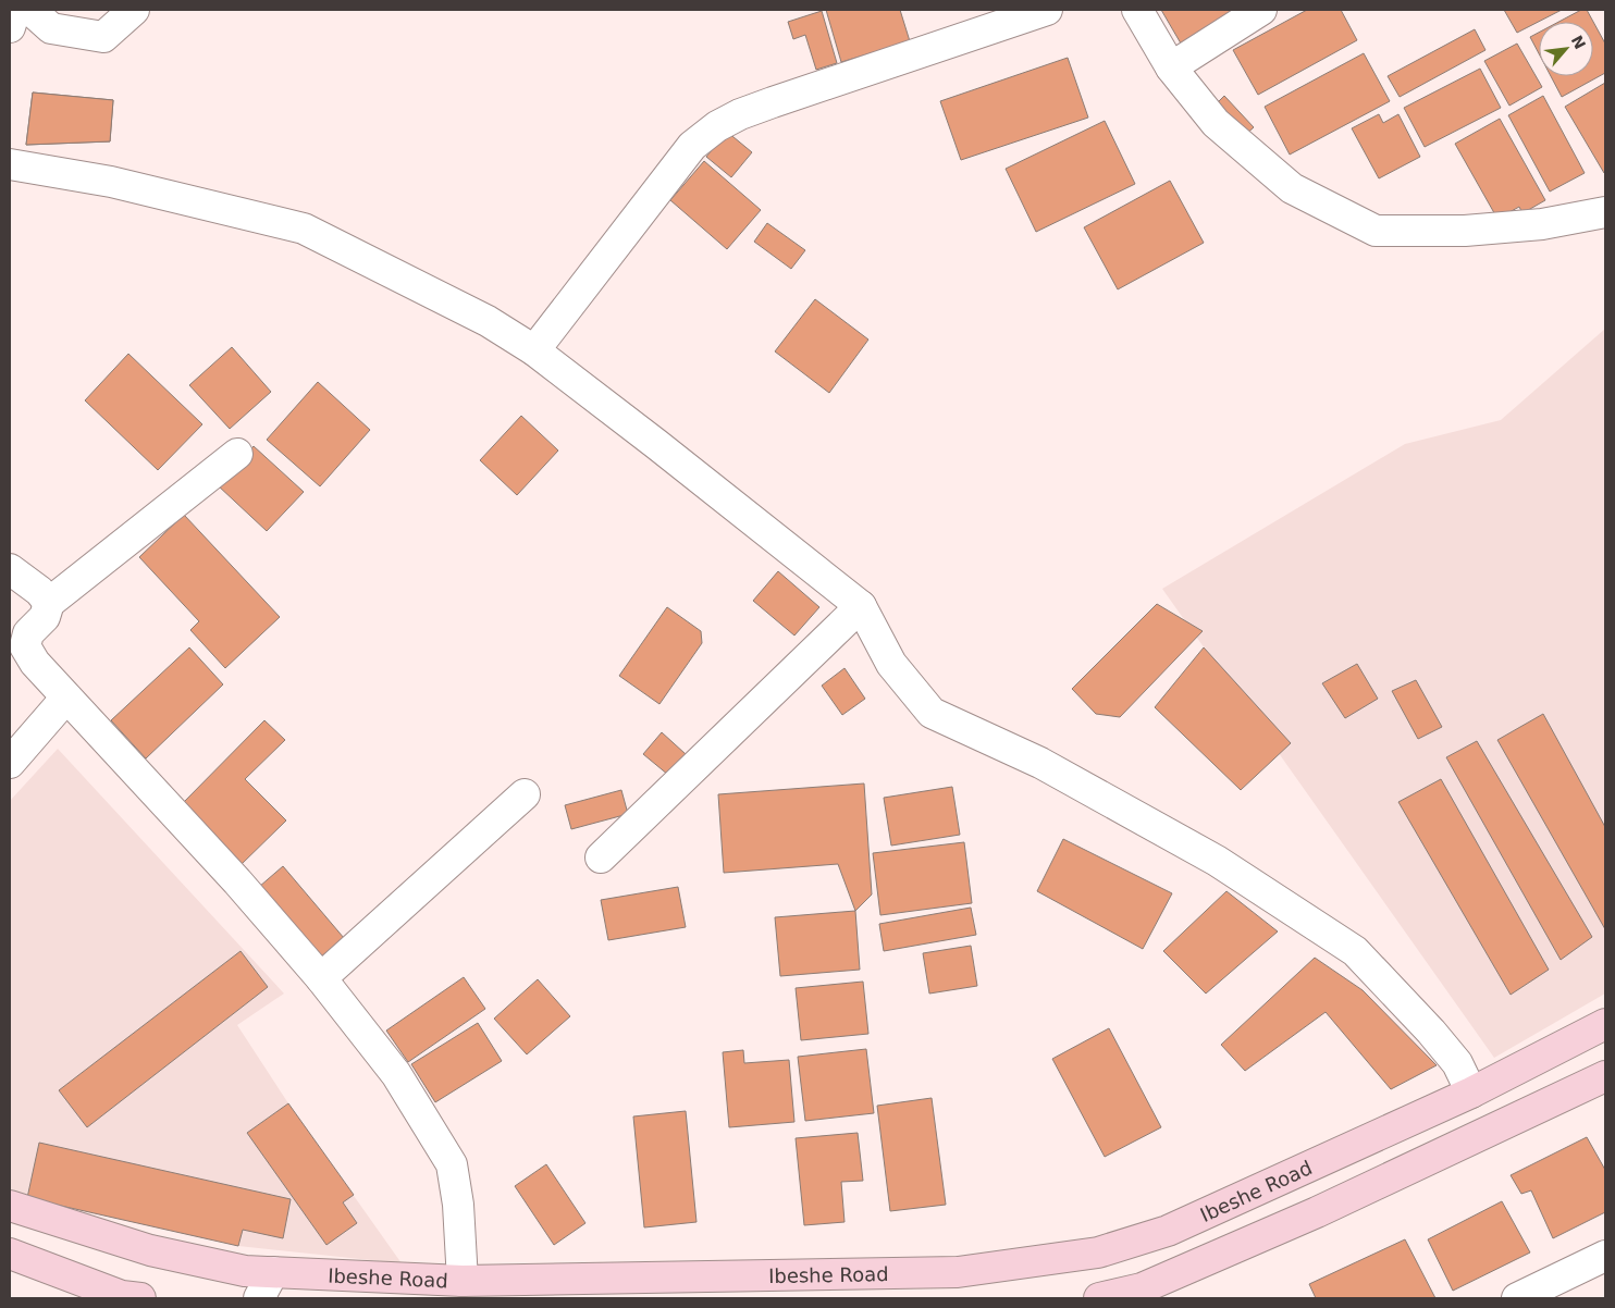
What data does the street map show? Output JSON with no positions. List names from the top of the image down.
{
  "streets": {
    "main road": ["Ibeshe Road"]
  },
  "north": "top right"
}
